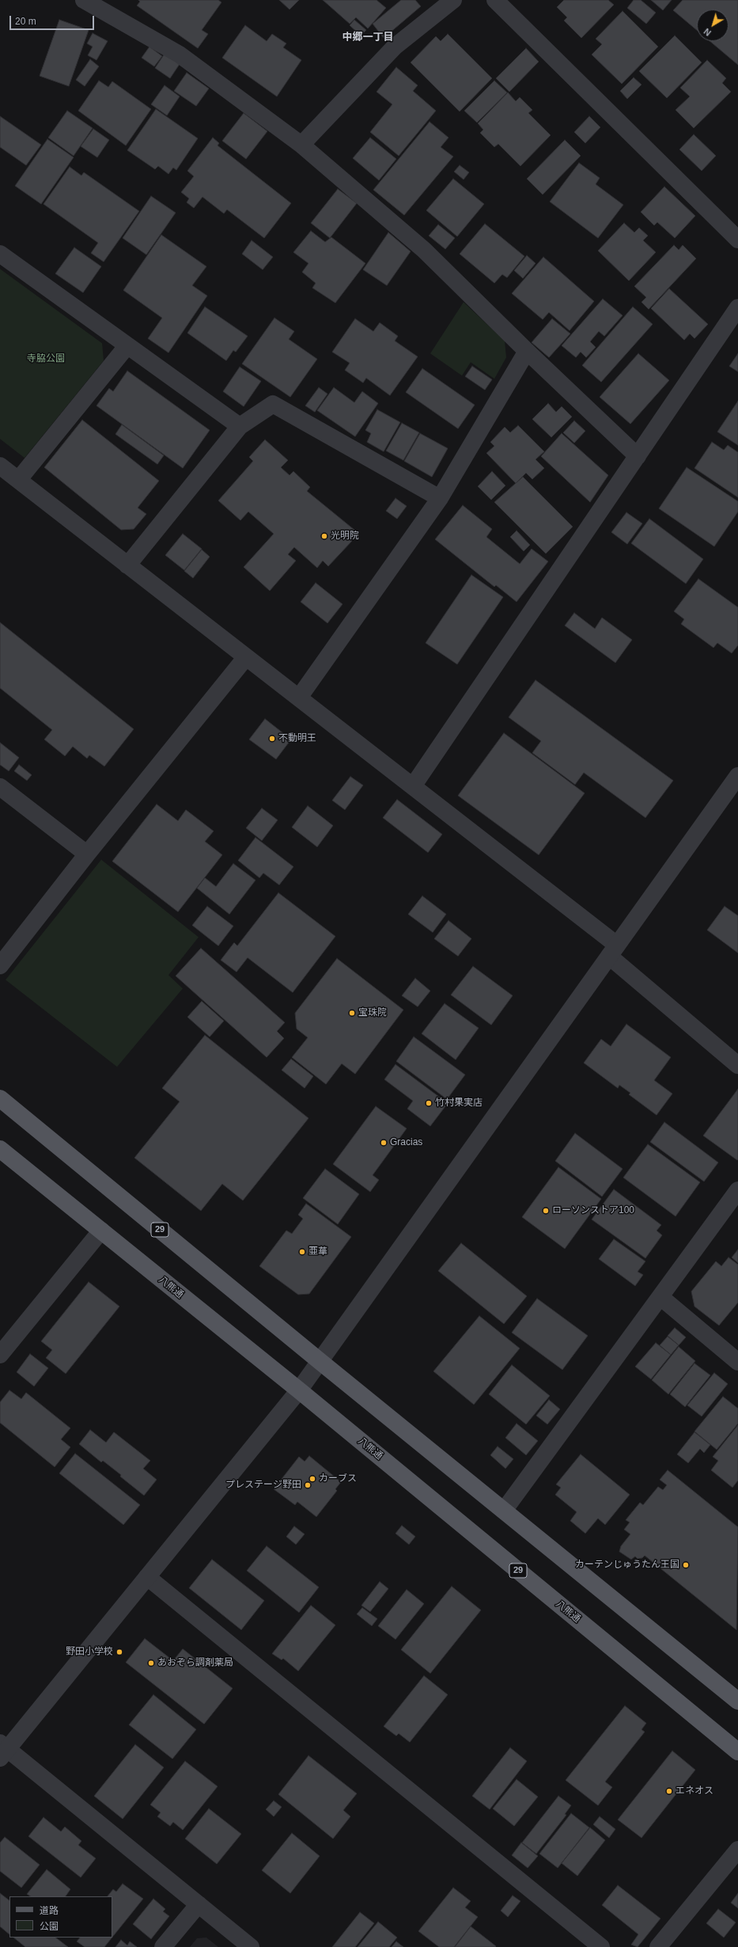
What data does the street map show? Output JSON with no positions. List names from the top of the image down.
{
  "streets": {
    "main road": ["29", "八熊通"]
  },
  "districts": ["中郷一丁目"],
  "parks": ["寺脇公園"],
  "places": [
    "光明院",
    "不動明王",
    "宝珠院",
    "竹村果実店",
    "Gracias",
    "ローソンストア100",
    "亜華",
    "カーブス",
    "プレステージ野田",
    "カーテンじゅうたん王国",
    "野田小学校",
    "あおぞら調剤薬局",
    "エネオス"
  ],
  "legend": ["道路", "公園"],
  "scale_bar": "20 m",
  "north": "bottom left"
}
